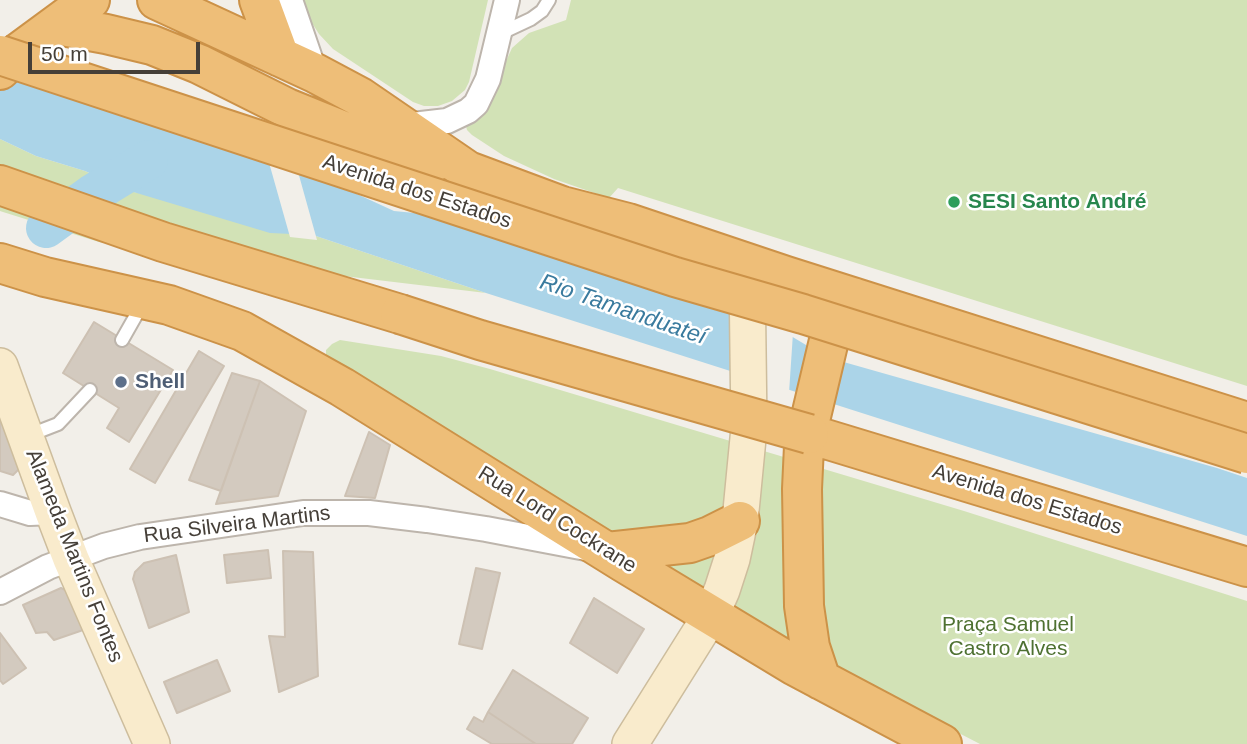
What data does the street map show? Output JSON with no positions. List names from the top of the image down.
{
  "streets": {
    "highway": ["Avenida dos Estados", "Rua Lord Cockrane"],
    "main road": ["Alameda Martins Fontes"],
    "street": ["Rua Silveira Martins"]
  },
  "crossings": [
    ["Rua Lord Cockrane", "Rua Silveira Martins"],
    ["Rua Silveira Martins", "Alameda Martins Fontes"]
  ],
  "water": ["Rio Tamanduateí"],
  "parks": ["Praça Samuel Castro Alves"],
  "places": ["SESI Santo André", "Shell"],
  "scale_bar": "50 m"
}
